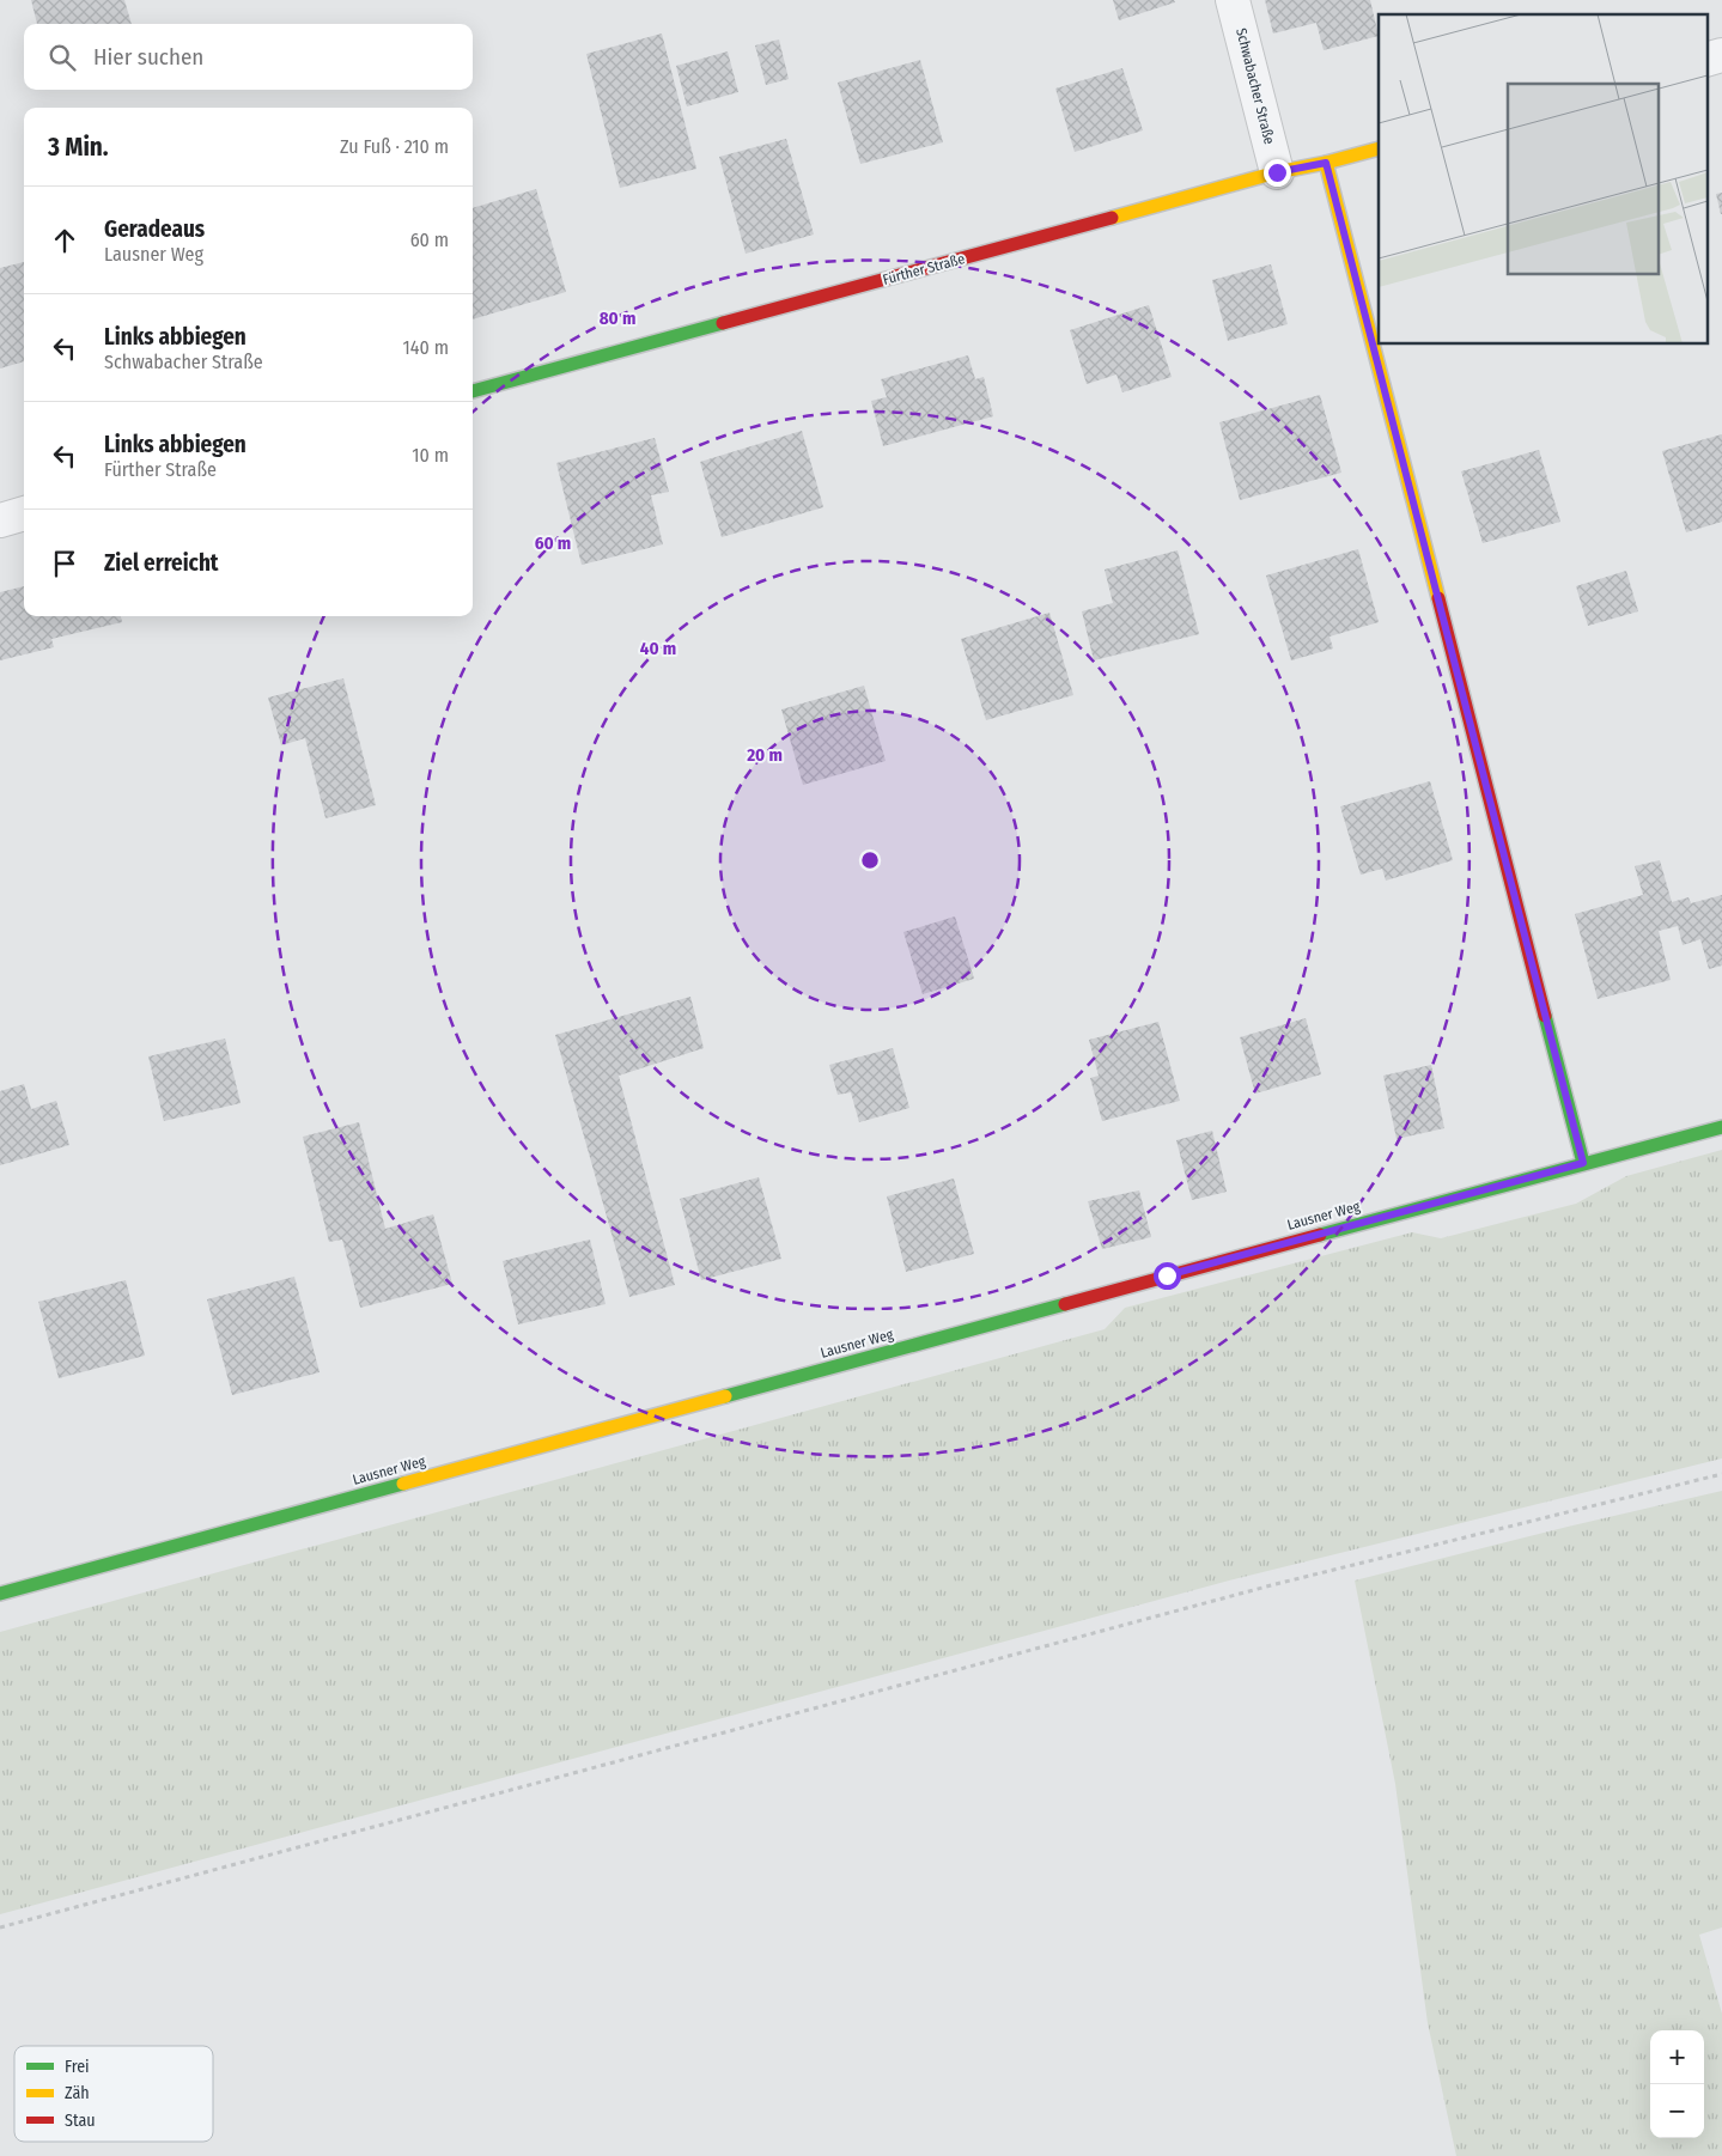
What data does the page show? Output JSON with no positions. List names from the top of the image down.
{
  "streets": {
    "street": ["Schwabacher Straße", "Fürther Straße", "Lausner Weg"]
  },
  "crossings": [
    ["Schwabacher Straße", "Fürther Straße"]
  ],
  "legend": ["Frei", "Zäh", "Stau"],
  "page": {
    "search": "Hier suchen",
    "heading": ["3 Min.", "Zu Fuß · 210 m"],
    "list": [
      ["Geradeaus", "Lausner Weg", "60 m"],
      ["Links abbiegen", "Schwabacher Straße", "140 m"],
      ["Links abbiegen", "Fürther Straße", "10 m"],
      "Ziel erreicht"
    ],
    "map_buttons": ["+", "−"]
  },
  "rings": [
    "80 m",
    "60 m",
    "40 m",
    "20 m"
  ]
}
